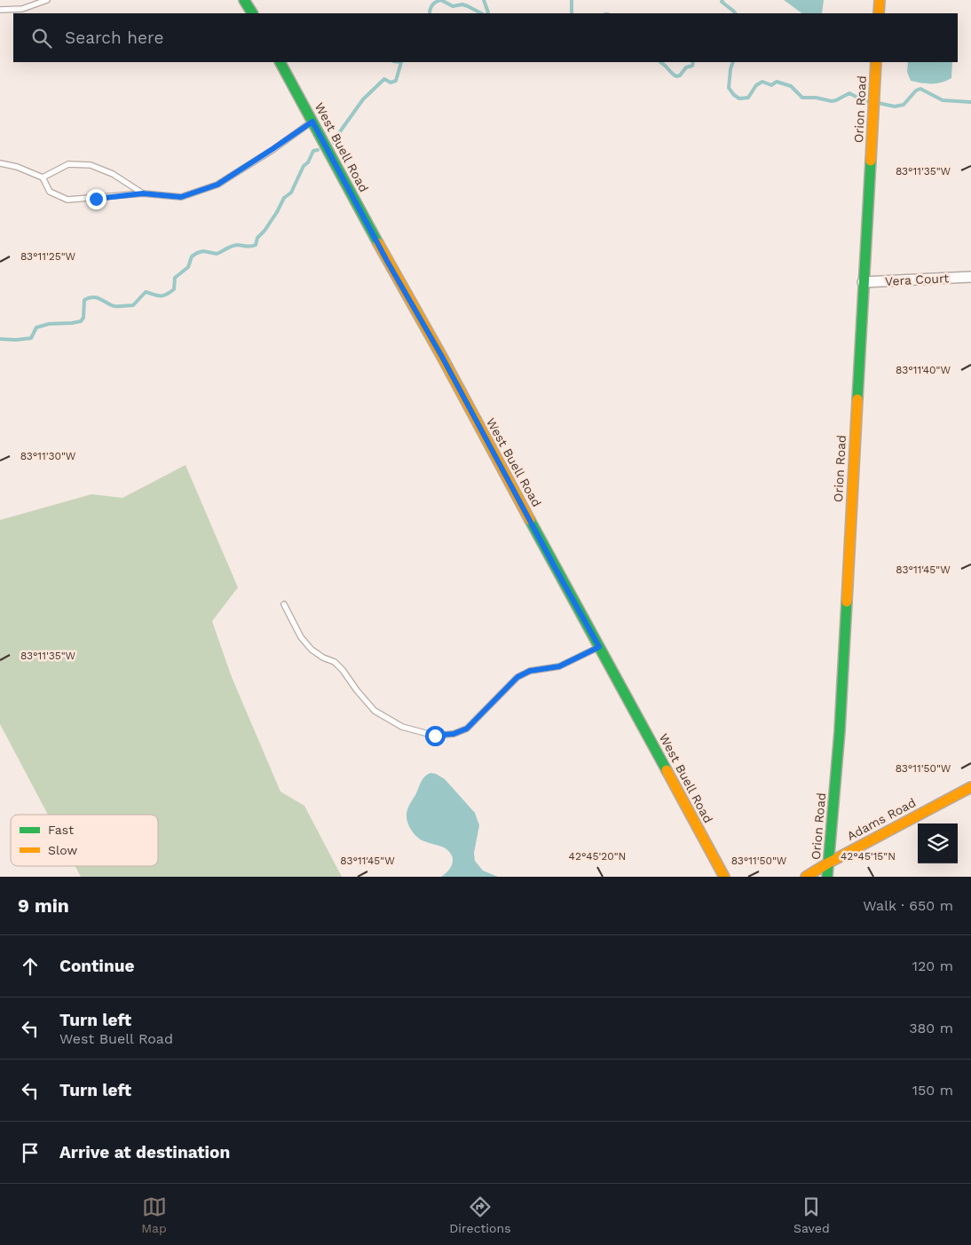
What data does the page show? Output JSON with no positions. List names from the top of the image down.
{
  "streets": {
    "main road": ["Orion Road", "West Buell Road", "Adams Road"],
    "street": ["Vera Court"]
  },
  "crossings": [
    ["Orion Road", "Vera Court"],
    ["Orion Road", "Adams Road"]
  ],
  "legend": ["Fast", "Slow"],
  "page": {
    "search": "Search here",
    "heading": ["9 min", "Walk · 650 m"],
    "list": [
      ["Continue", "120 m"],
      ["Turn left", "West Buell Road", "380 m"],
      ["Turn left", "150 m"],
      "Arrive at destination"
    ],
    "nav": ["Map", "Directions", "Saved"]
  },
  "coordinates": [
    "83°11'35\"W",
    "83°11'25\"W",
    "83°11'40\"W",
    "83°11'30\"W",
    "83°11'45\"W",
    "83°11'50\"W",
    "42°45'20\"N",
    "42°45'15\"N"
  ]
}
